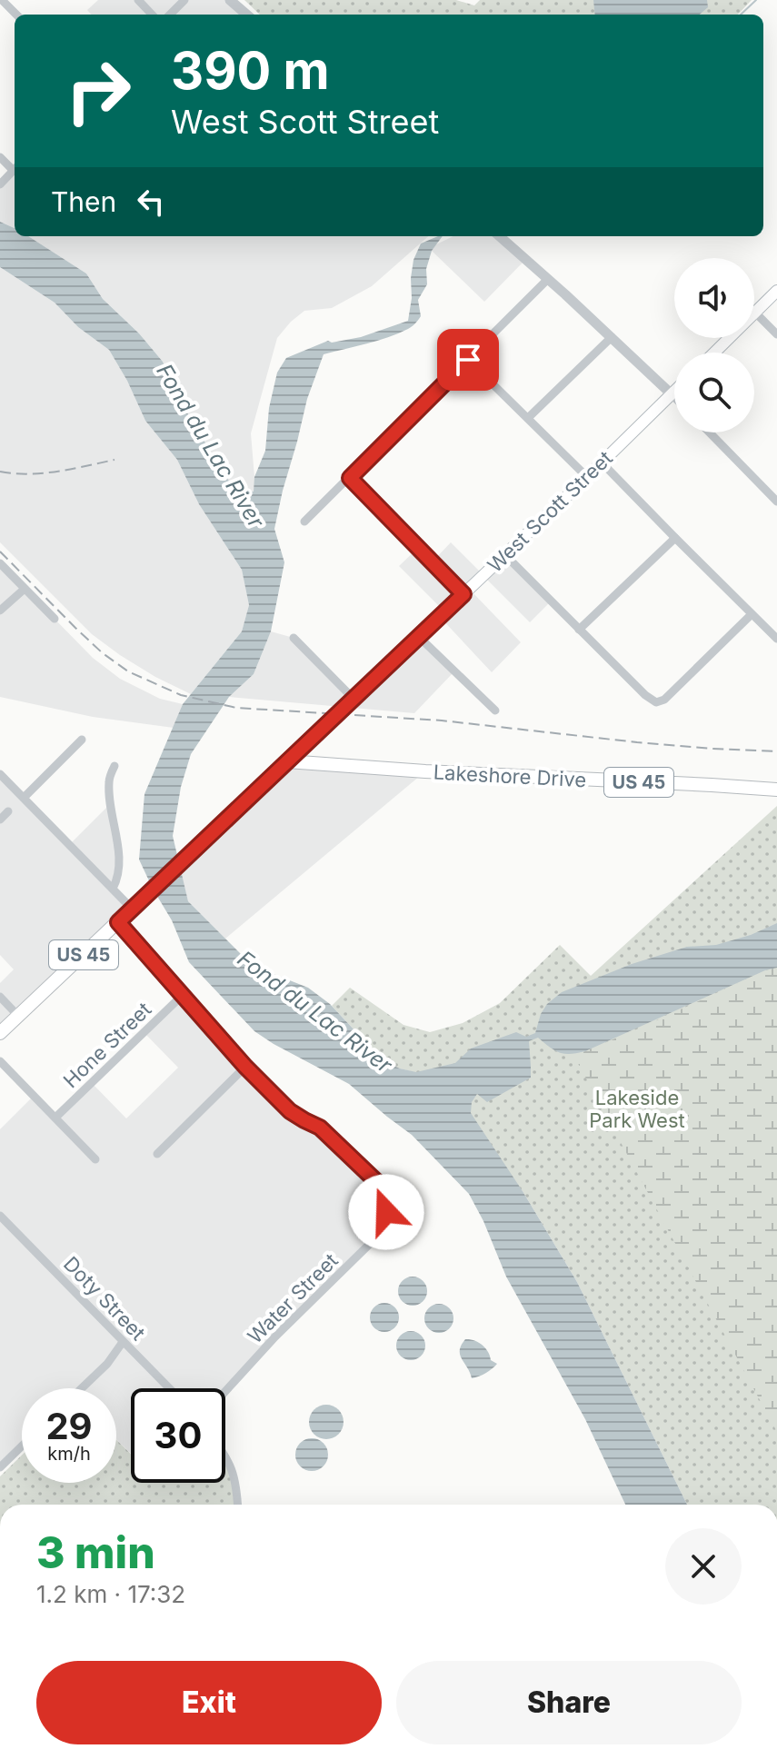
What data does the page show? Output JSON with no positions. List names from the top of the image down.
{
  "streets": {
    "main road": ["West Scott Street", "Lakeshore Drive", "US 45"],
    "street": ["Hone Street", "Doty Street", "Water Street"]
  },
  "crossings": [
    ["West Scott Street", "Lakeshore Drive"],
    ["West Scott Street", "Water Street"],
    ["Hone Street", "Water Street"]
  ],
  "water": ["Fond du Lac River"],
  "parks": ["Lakeside Park West"],
  "page": {
    "turn": ["390 m", "West Scott Street"],
    "then": "Then",
    "speed": "29 km/h",
    "limit": "30",
    "heading": ["3 min", "1.2 km · 17:32"],
    "buttons": ["Exit", "Share"]
  }
}
